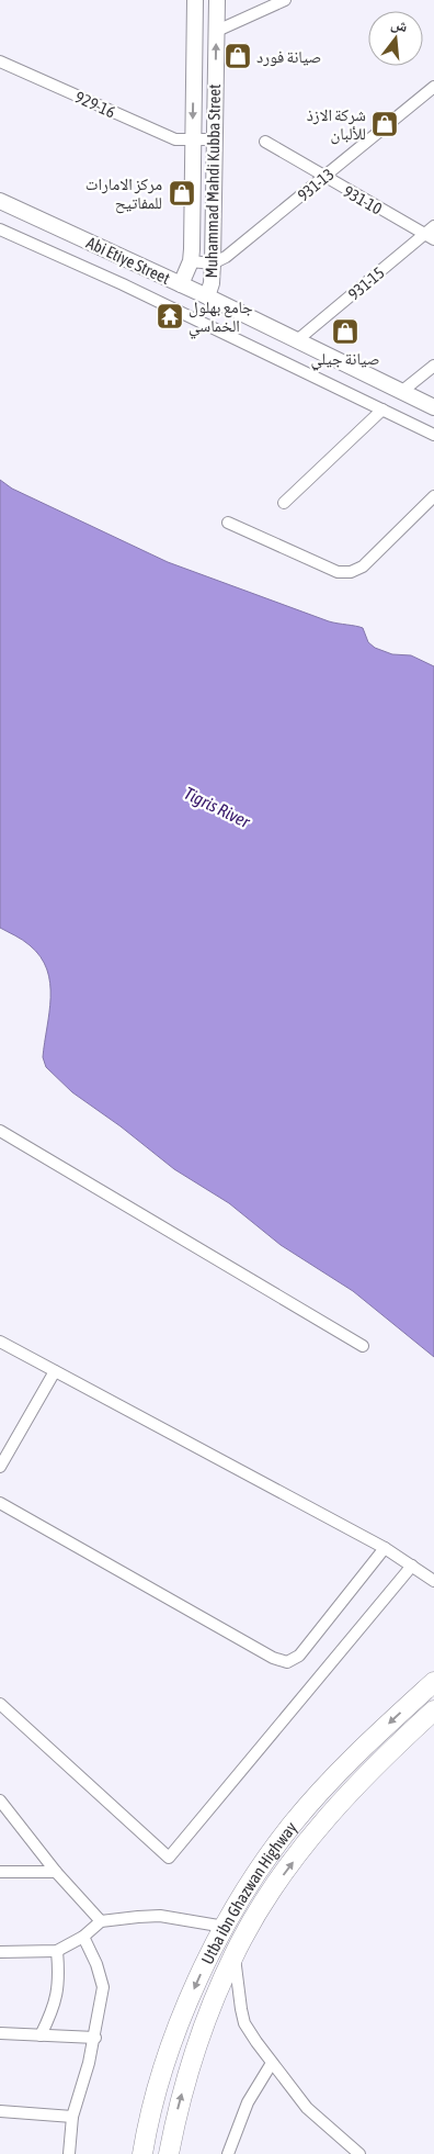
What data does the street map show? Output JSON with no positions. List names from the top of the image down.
{
  "streets": {
    "highway": ["Utba ibn Ghazwan Highway"],
    "street": [
      "929-16",
      "Muhammad Mahdi Kubba Street",
      "931-13",
      "931-10",
      "Abi Etiye Street",
      "931-15"
    ]
  },
  "crossings": [
    ["929-16", "Muhammad Mahdi Kubba Street"],
    ["Muhammad Mahdi Kubba Street", "931-13"],
    ["Muhammad Mahdi Kubba Street", "Abi Etiye Street"],
    ["931-13", "931-10"],
    ["931-10", "931-15"],
    ["Abi Etiye Street", "931-15"]
  ],
  "water": ["Tigris River"],
  "places": {
    "shop": [
      "صيانة فورد",
      "شركة الازذ للألبان",
      "مركز الامارات للمفاتيح",
      "صيانة جيلي"
    ],
    "temple": ["جامع بهلول الخماسي"]
  },
  "north": "top"
}
